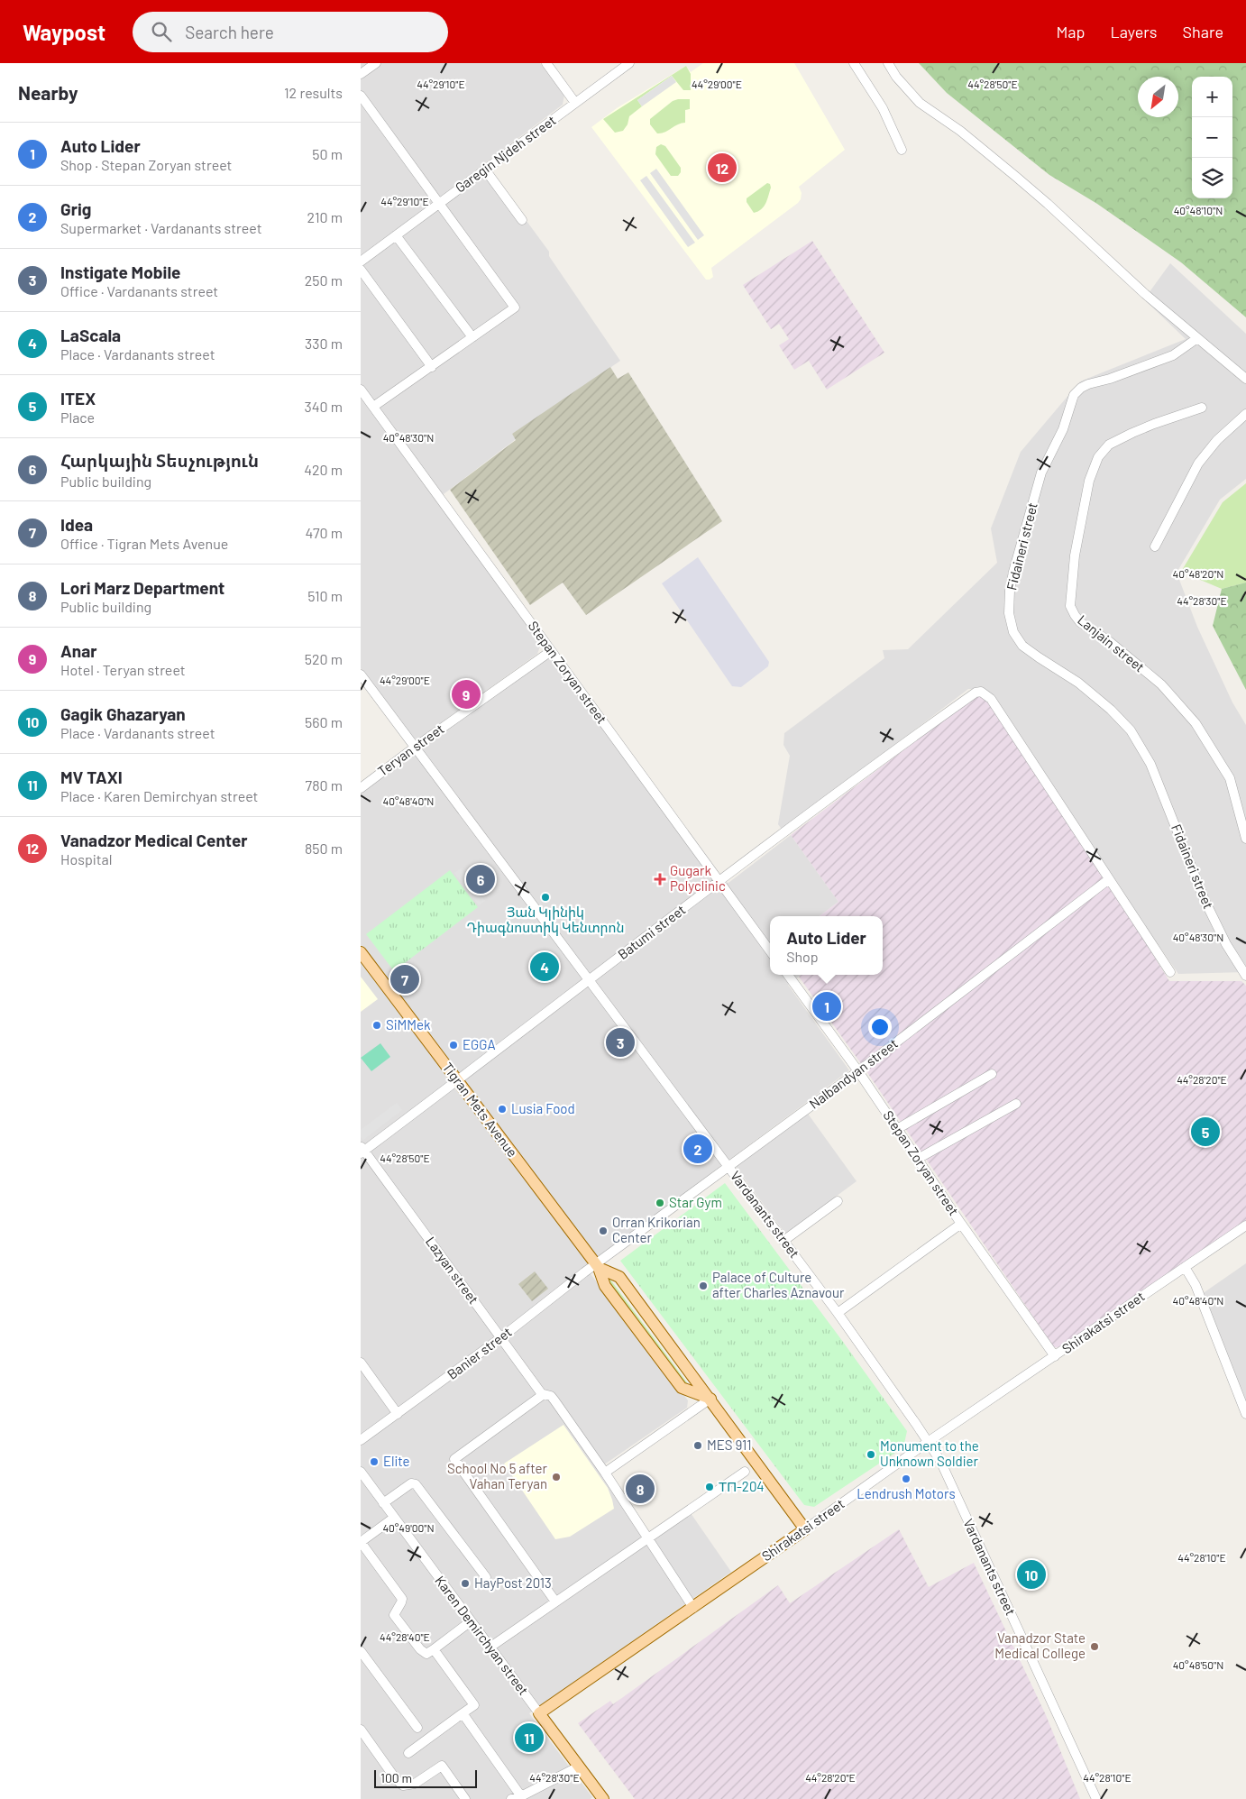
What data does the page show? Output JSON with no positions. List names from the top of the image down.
{
  "streets": {
    "main road": ["Tigran Mets Avenue", "Shirakatsi street", "Karen Demirchyan street"],
    "street": [
      "Garegin Njdeh street",
      "Fidaineri street",
      "Lanjain street",
      "Stepan Zoryan street",
      "Teryan street",
      "Batumi street",
      "Nalbandyan street",
      "Vardanants street",
      "Lazyan street",
      "Banier street"
    ]
  },
  "crossings": [
    ["Stepan Zoryan street", "Teryan street"],
    ["Stepan Zoryan street", "Batumi street"],
    ["Stepan Zoryan street", "Nalbandyan street"],
    ["Stepan Zoryan street", "Shirakatsi street"],
    ["Teryan street", "Vardanants street"],
    ["Batumi street", "Nalbandyan street"],
    ["Batumi street", "Tigran Mets Avenue"],
    ["Batumi street", "Vardanants street"],
    ["Batumi street", "Lazyan street"],
    ["Nalbandyan street", "Tigran Mets Avenue"],
    ["Nalbandyan street", "Vardanants street"],
    ["Nalbandyan street", "Banier street"],
    ["Tigran Mets Avenue", "Banier street"],
    ["Vardanants street", "Shirakatsi street"],
    ["Lazyan street", "Shirakatsi street"],
    ["Lazyan street", "Banier street"],
    ["Shirakatsi street", "Karen Demirchyan street"]
  ],
  "places": {
    "health": ["Gugark Polyclinic"],
    "other": [
      "Յան Կլինիկ Դիագնոստիկ Կենտրոն",
      "SiMMek",
      "EGGA",
      "Lusia Food",
      "Star Gym",
      "Orran Krikorian Center",
      "Palace of Culture after Charles Aznavour",
      "MES 911",
      "Monument to the Unknown Soldier",
      "Elite",
      "School No 5 after Vahan Teryan",
      "Lendrush Motors",
      "ТП-204",
      "HayPost 2013",
      "Vanadzor State Medical College"
    ]
  },
  "scale_bar": "100 m",
  "north": "bottom left",
  "page": {
    "header": "Waypost",
    "search": "Search here",
    "nav": ["Map", "Layers", "Share"],
    "heading": ["Nearby", "12 results"],
    "map_buttons": ["+", "−"],
    "list": [
      {
        "mark": "1",
        "name": "Auto Lider",
        "note": "Shop · Stepan Zoryan street",
        "value": "50 m"
      },
      {
        "mark": "2",
        "name": "Grig",
        "note": "Supermarket · Vardanants street",
        "value": "210 m"
      },
      {
        "mark": "3",
        "name": "Instigate Mobile",
        "note": "Office · Vardanants street",
        "value": "250 m"
      },
      {
        "mark": "4",
        "name": "LaScala",
        "note": "Place · Vardanants street",
        "value": "330 m"
      },
      {
        "mark": "5",
        "name": "ITEX",
        "note": "Place",
        "value": "340 m"
      },
      {
        "mark": "6",
        "name": "Հարկային Տեսչություն",
        "note": "Public building",
        "value": "420 m"
      },
      {
        "mark": "7",
        "name": "Idea",
        "note": "Office · Tigran Mets Avenue",
        "value": "470 m"
      },
      {
        "mark": "8",
        "name": "Lori Marz Department",
        "note": "Public building",
        "value": "510 m"
      },
      {
        "mark": "9",
        "name": "Anar",
        "note": "Hotel · Teryan street",
        "value": "520 m"
      },
      {
        "mark": "10",
        "name": "Gagik Ghazaryan",
        "note": "Place · Vardanants street",
        "value": "560 m"
      },
      {
        "mark": "11",
        "name": "MV TAXI",
        "note": "Place · Karen Demirchyan street",
        "value": "780 m"
      },
      {
        "mark": "12",
        "name": "Vanadzor Medical Center",
        "note": "Hospital",
        "value": "850 m"
      }
    ],
    "pins": [
      "12",
      "9",
      "6",
      "4",
      "7",
      "1",
      "3",
      "5",
      "2",
      "8",
      "10",
      "11"
    ],
    "popup": ["Auto Lider", "Shop"],
    "scale": "100 m"
  },
  "coordinates": [
    "44°29'10\"E",
    "44°29'00\"E",
    "44°28'50\"E",
    "40°48'10\"N",
    "40°48'30\"N",
    "40°48'20\"N",
    "44°28'30\"E",
    "40°48'40\"N",
    "44°28'20\"E",
    "40°49'00\"N",
    "44°28'10\"E",
    "44°28'40\"E",
    "40°48'50\"N"
  ]
}
